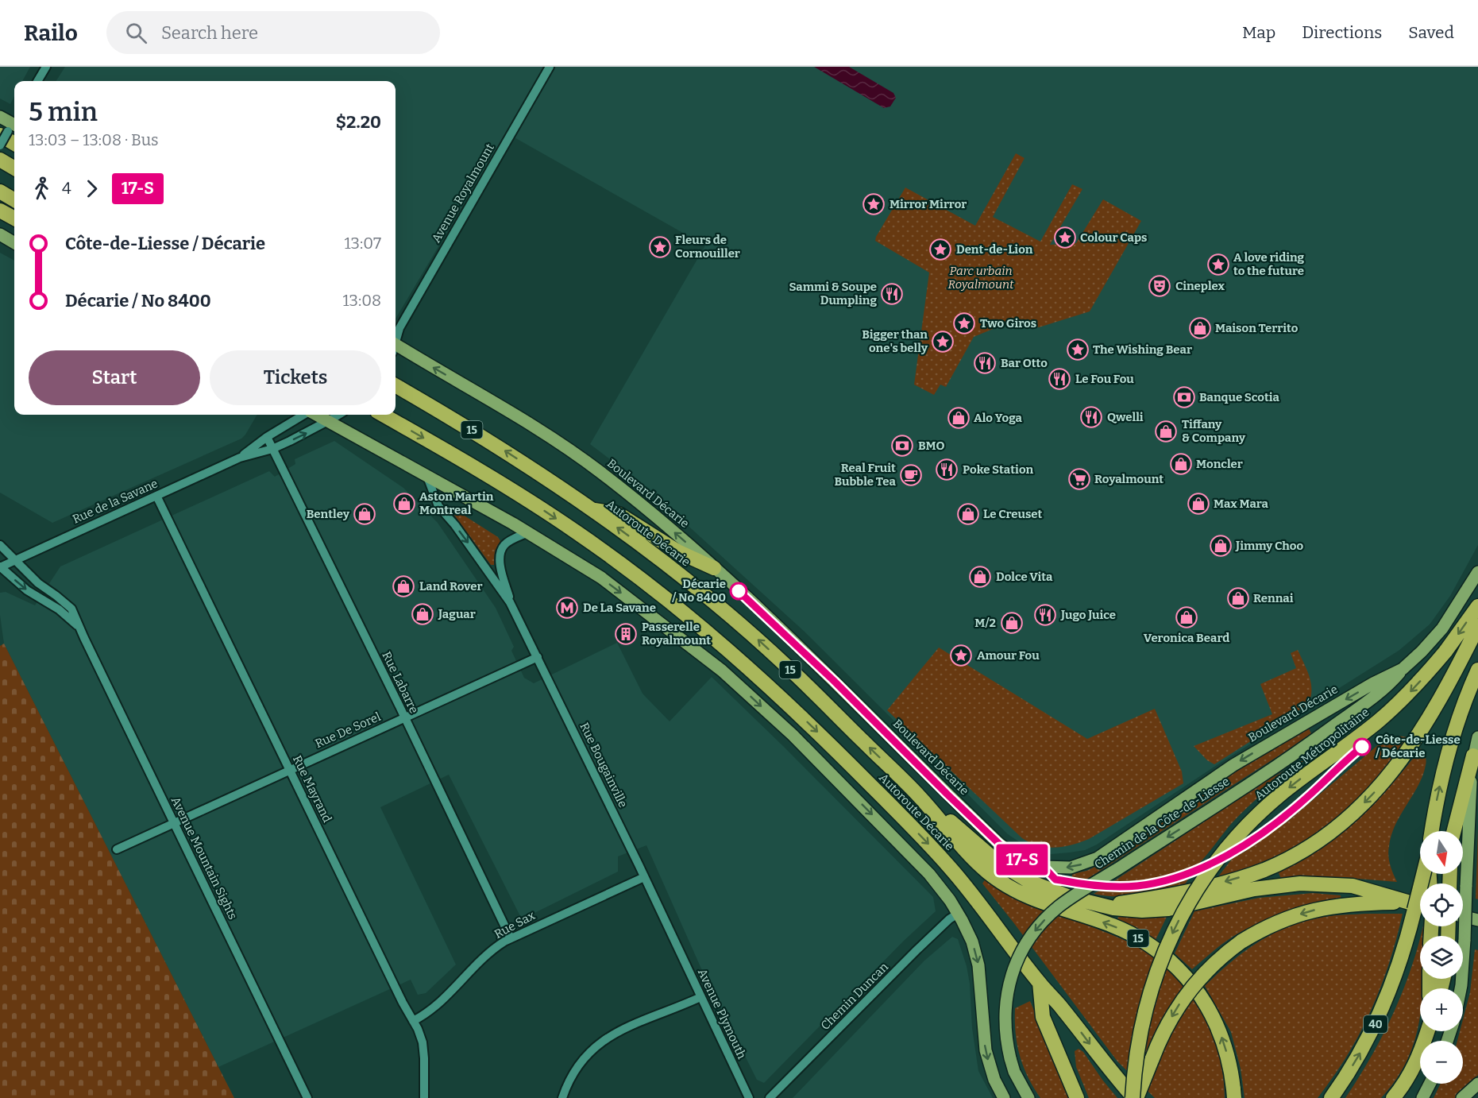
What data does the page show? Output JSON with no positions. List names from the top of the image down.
{
  "streets": {
    "highway": [
      "15",
      "Autoroute Décarie",
      "Autoroute Métropolitaine",
      "40"
    ],
    "main road": ["Boulevard Décarie", "Chemin de la Côte-de-Liesse"],
    "street": [
      "Avenue Royalmount",
      "Rue de la Savane",
      "Rue Labarre",
      "Rue De Sorel",
      "Rue Bougainville",
      "Rue Mayrand",
      "Avenue Mountain Sights",
      "Rue Sax",
      "Chemin Duncan",
      "Avenue Plymouth"
    ]
  },
  "crossings": [
    ["Boulevard Décarie", "Chemin de la Côte-de-Liesse"],
    ["Rue de la Savane", "Rue Labarre"],
    ["Rue de la Savane", "Rue Mayrand"],
    ["Rue de la Savane", "Avenue Mountain Sights"],
    ["Autoroute Décarie", "Autoroute Métropolitaine"],
    ["Rue Labarre", "Rue De Sorel"],
    ["Rue Labarre", "Rue Sax"],
    ["Rue De Sorel", "Rue Bougainville"],
    ["Rue De Sorel", "Rue Mayrand"],
    ["Rue De Sorel", "Avenue Mountain Sights"],
    ["Rue Bougainville", "Rue Sax"],
    ["Rue Bougainville", "Avenue Plymouth"],
    ["Rue Mayrand", "Rue Sax"]
  ],
  "one_way": ["Chemin de la Côte-de-Liesse"],
  "parks": ["Parc urbain Royalmount"],
  "places": {
    "place": [
      "Mirror Mirror",
      "Colour Caps",
      "Fleurs de Cornouiller",
      "Dent-de-Lion",
      "A love riding to the future",
      "Two Giros",
      "Bigger than one's belly",
      "The Wishing Bear",
      "Amour Fou"
    ],
    "theatre": ["Cineplex"],
    "restaurant": [
      "Sammi & Soupe Dumpling",
      "Bar Otto",
      "Le Fou Fou",
      "Qwelli",
      "Poke Station",
      "Jugo Juice"
    ],
    "shop": [
      "Maison Territo",
      "Alo Yoga",
      "Tiffany & Company",
      "Moncler",
      "Aston Martin Montreal",
      "Max Mara",
      "Bentley",
      "Le Creuset",
      "Jimmy Choo",
      "Dolce Vita",
      "Land Rover",
      "Rennai",
      "Jaguar",
      "Veronica Beard",
      "M/2"
    ],
    "bank": ["Banque Scotia", "BMO"],
    "cafe": ["Real Fruit Bubble Tea"],
    "supermarket": ["Royalmount"],
    "other": ["Décarie / No 8400", "Côte-de-Liesse / Décarie"],
    "metro station": ["De La Savane"],
    "building": ["Passerelle Royalmount"]
  },
  "lines": ["bus line 17-S"],
  "north": "bottom",
  "page": {
    "header": "Railo",
    "search": "Search here",
    "nav": ["Map", "Directions", "Saved"],
    "on_map": "17-S",
    "heading": ["5 min", "13:03 – 13:08 · Bus", "$2.20"],
    "legs": ["4", "17-S"],
    "list": [
      {
        "name": "Côte-de-Liesse / Décarie",
        "value": "13:07"
      },
      {
        "name": "Décarie / No 8400",
        "value": "13:08"
      }
    ],
    "buttons": ["Start", "Tickets"],
    "map_buttons": ["+", "−"]
  }
}
